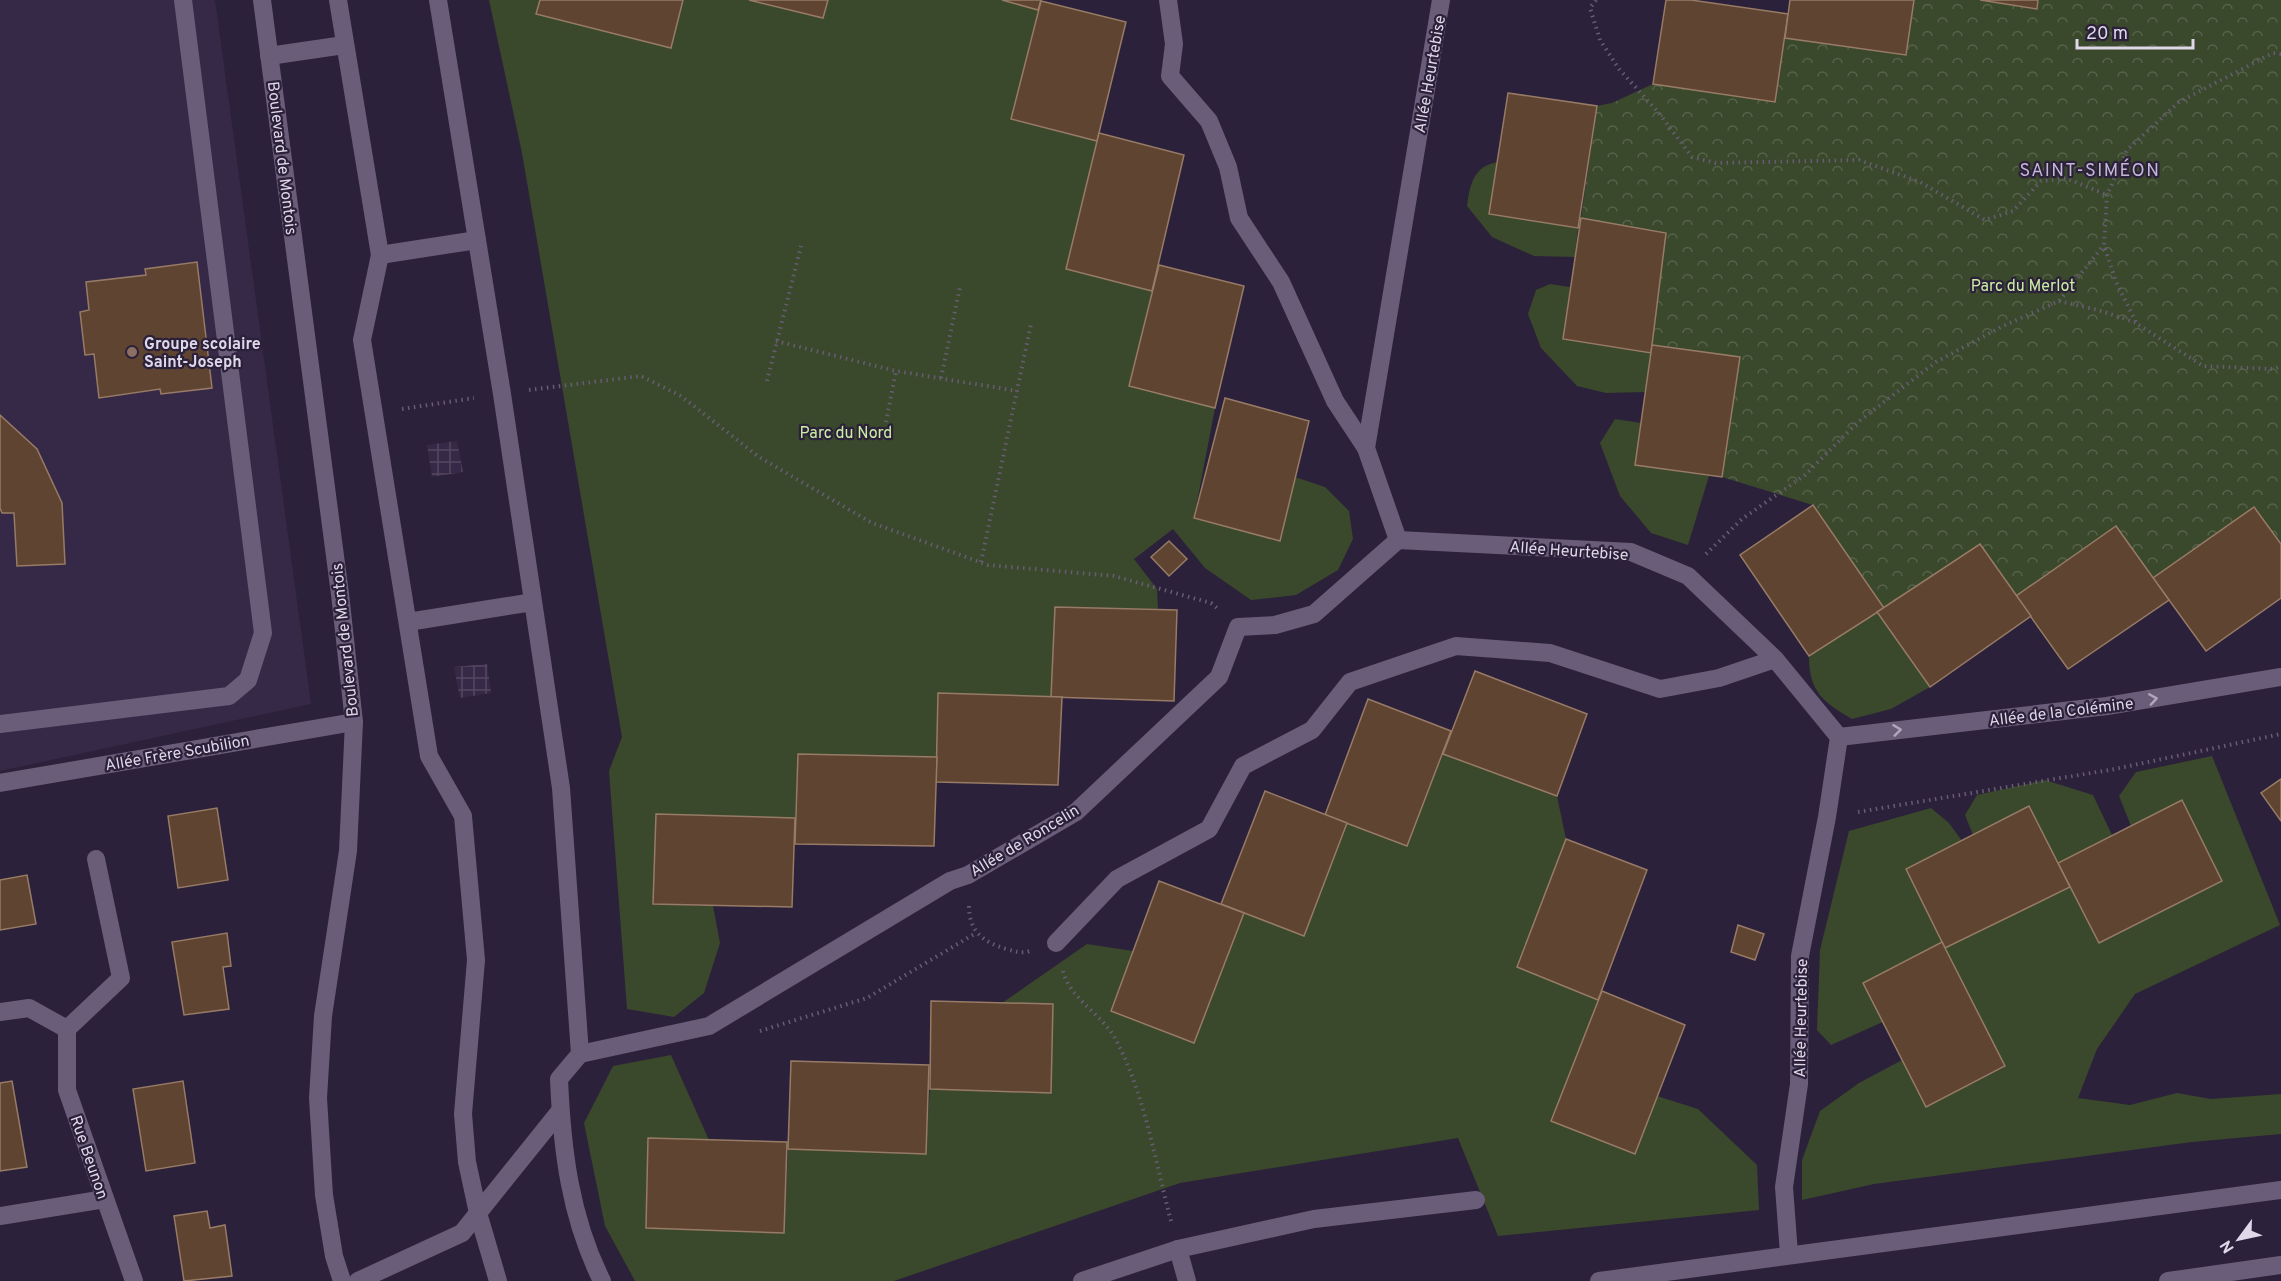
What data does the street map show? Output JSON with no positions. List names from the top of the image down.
{
  "streets": {
    "street": [
      "Allée Heurtebise",
      "Boulevard de Montois",
      "Allée de la Colémine",
      "Allée Frère Scubilion",
      "Allée de Roncelin",
      "Rue Beunon"
    ]
  },
  "crossings": [
    ["Allée Heurtebise", "Allée de la Colémine"],
    ["Boulevard de Montois", "Allée Frère Scubilion"]
  ],
  "one_way": ["Allée de la Colémine"],
  "districts": ["SAINT-SIMÉON"],
  "parks": ["Parc du Merlot", "Parc du Nord"],
  "places": ["Groupe scolaire Saint-Joseph"],
  "scale_bar": "20 m",
  "north": "bottom left"
}
